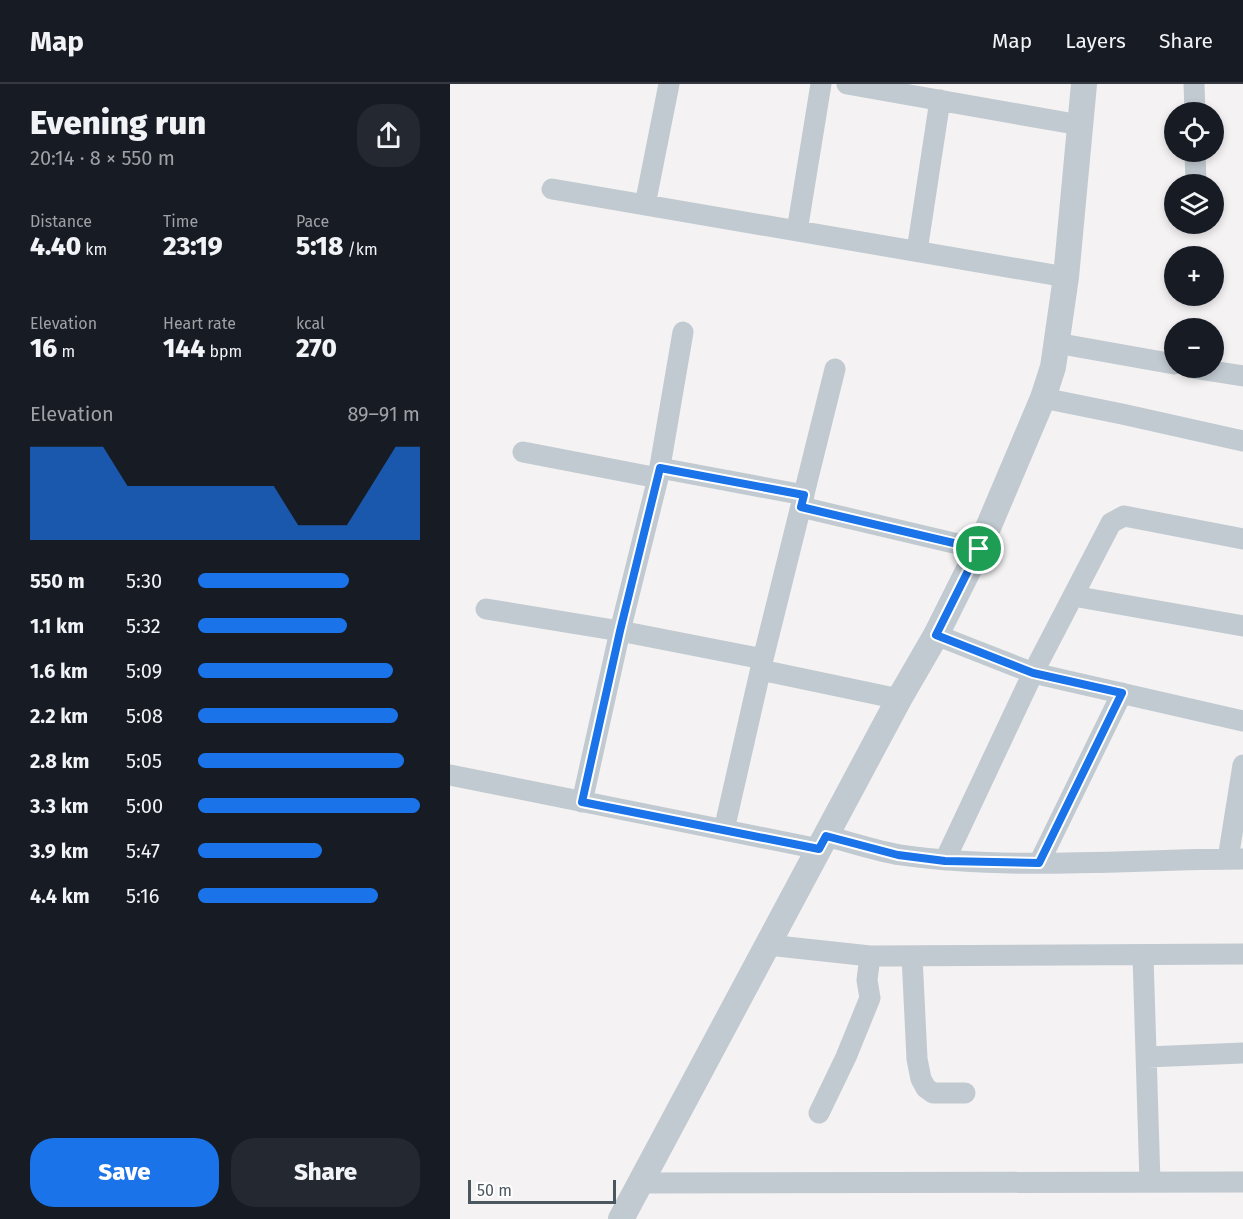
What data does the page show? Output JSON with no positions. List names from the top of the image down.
{
  "scale_bar": "50 m",
  "page": {
    "header": "Map",
    "nav": ["Map", "Layers", "Share"],
    "heading": ["Evening run", "20:14 · 8 × 550 m"],
    "map_buttons": ["+", "−"],
    "stats": [
      ["Distance", "4.40 km"],
      ["Time", "23:19"],
      ["Pace", "5:18 /km"],
      ["Elevation", "16 m"],
      ["Heart rate", "144 bpm"],
      ["kcal", "270"]
    ],
    "chart": ["Elevation", "89–91 m"],
    "list": [
      {
        "name": "550 m",
        "note": "5:30"
      },
      {
        "name": "1.1 km",
        "note": "5:32"
      },
      {
        "name": "1.6 km",
        "note": "5:09"
      },
      {
        "name": "2.2 km",
        "note": "5:08"
      },
      {
        "name": "2.8 km",
        "note": "5:05"
      },
      {
        "name": "3.3 km",
        "note": "5:00"
      },
      {
        "name": "3.9 km",
        "note": "5:47"
      },
      {
        "name": "4.4 km",
        "note": "5:16"
      }
    ],
    "buttons": ["Save", "Share"],
    "scale": "50 m"
  }
}
